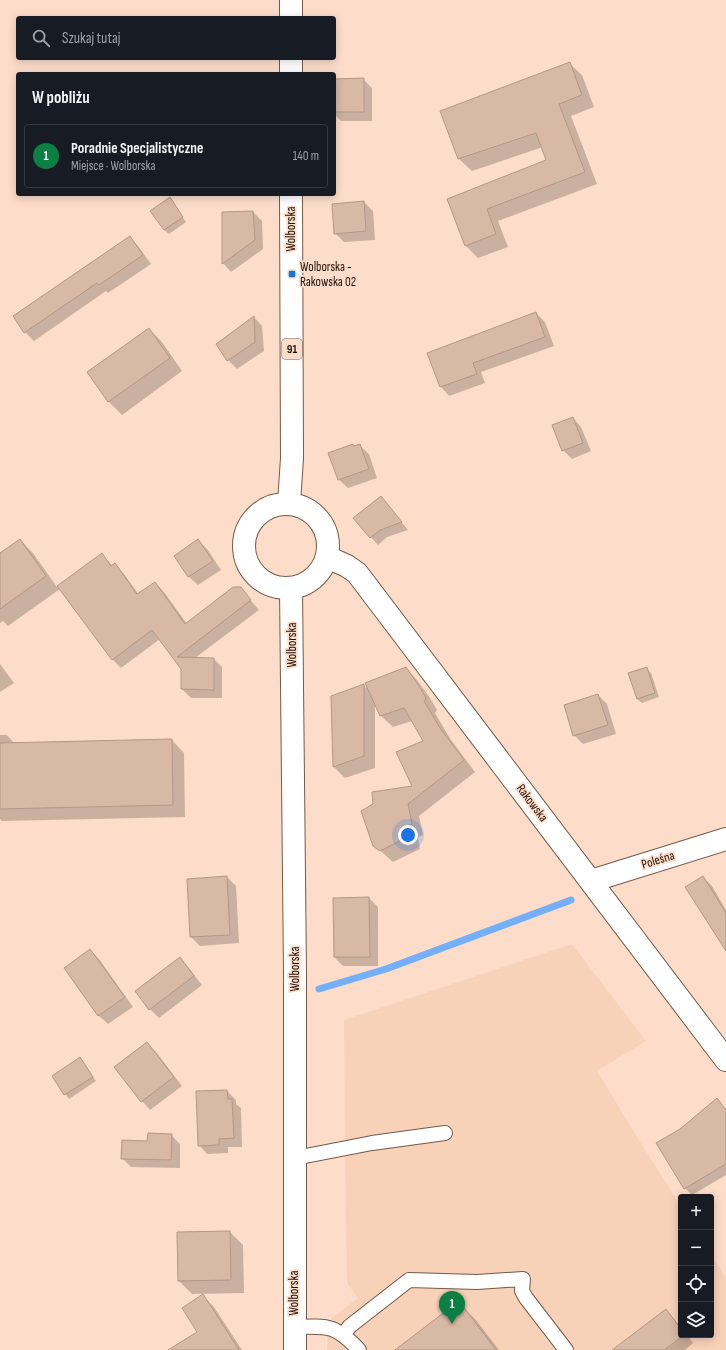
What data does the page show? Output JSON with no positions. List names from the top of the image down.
{
  "streets": {
    "main road": [
      "Wolborska",
      "91",
      "Rakowska",
      "Poleśna"
    ]
  },
  "crossings": [
    ["Wolborska", "Rakowska"],
    ["Rakowska", "Poleśna"]
  ],
  "places": {
    "transit": ["Wolborska - Rakowska 02"]
  },
  "page": {
    "search": "Szukaj tutaj",
    "heading": "W pobliżu",
    "list": [
      {
        "mark": "1",
        "name": "Poradnie Specjalistyczne",
        "note": "Miejsce · Wolborska",
        "value": "140 m"
      }
    ],
    "map_buttons": ["+", "−"],
    "pins": "1"
  }
}
